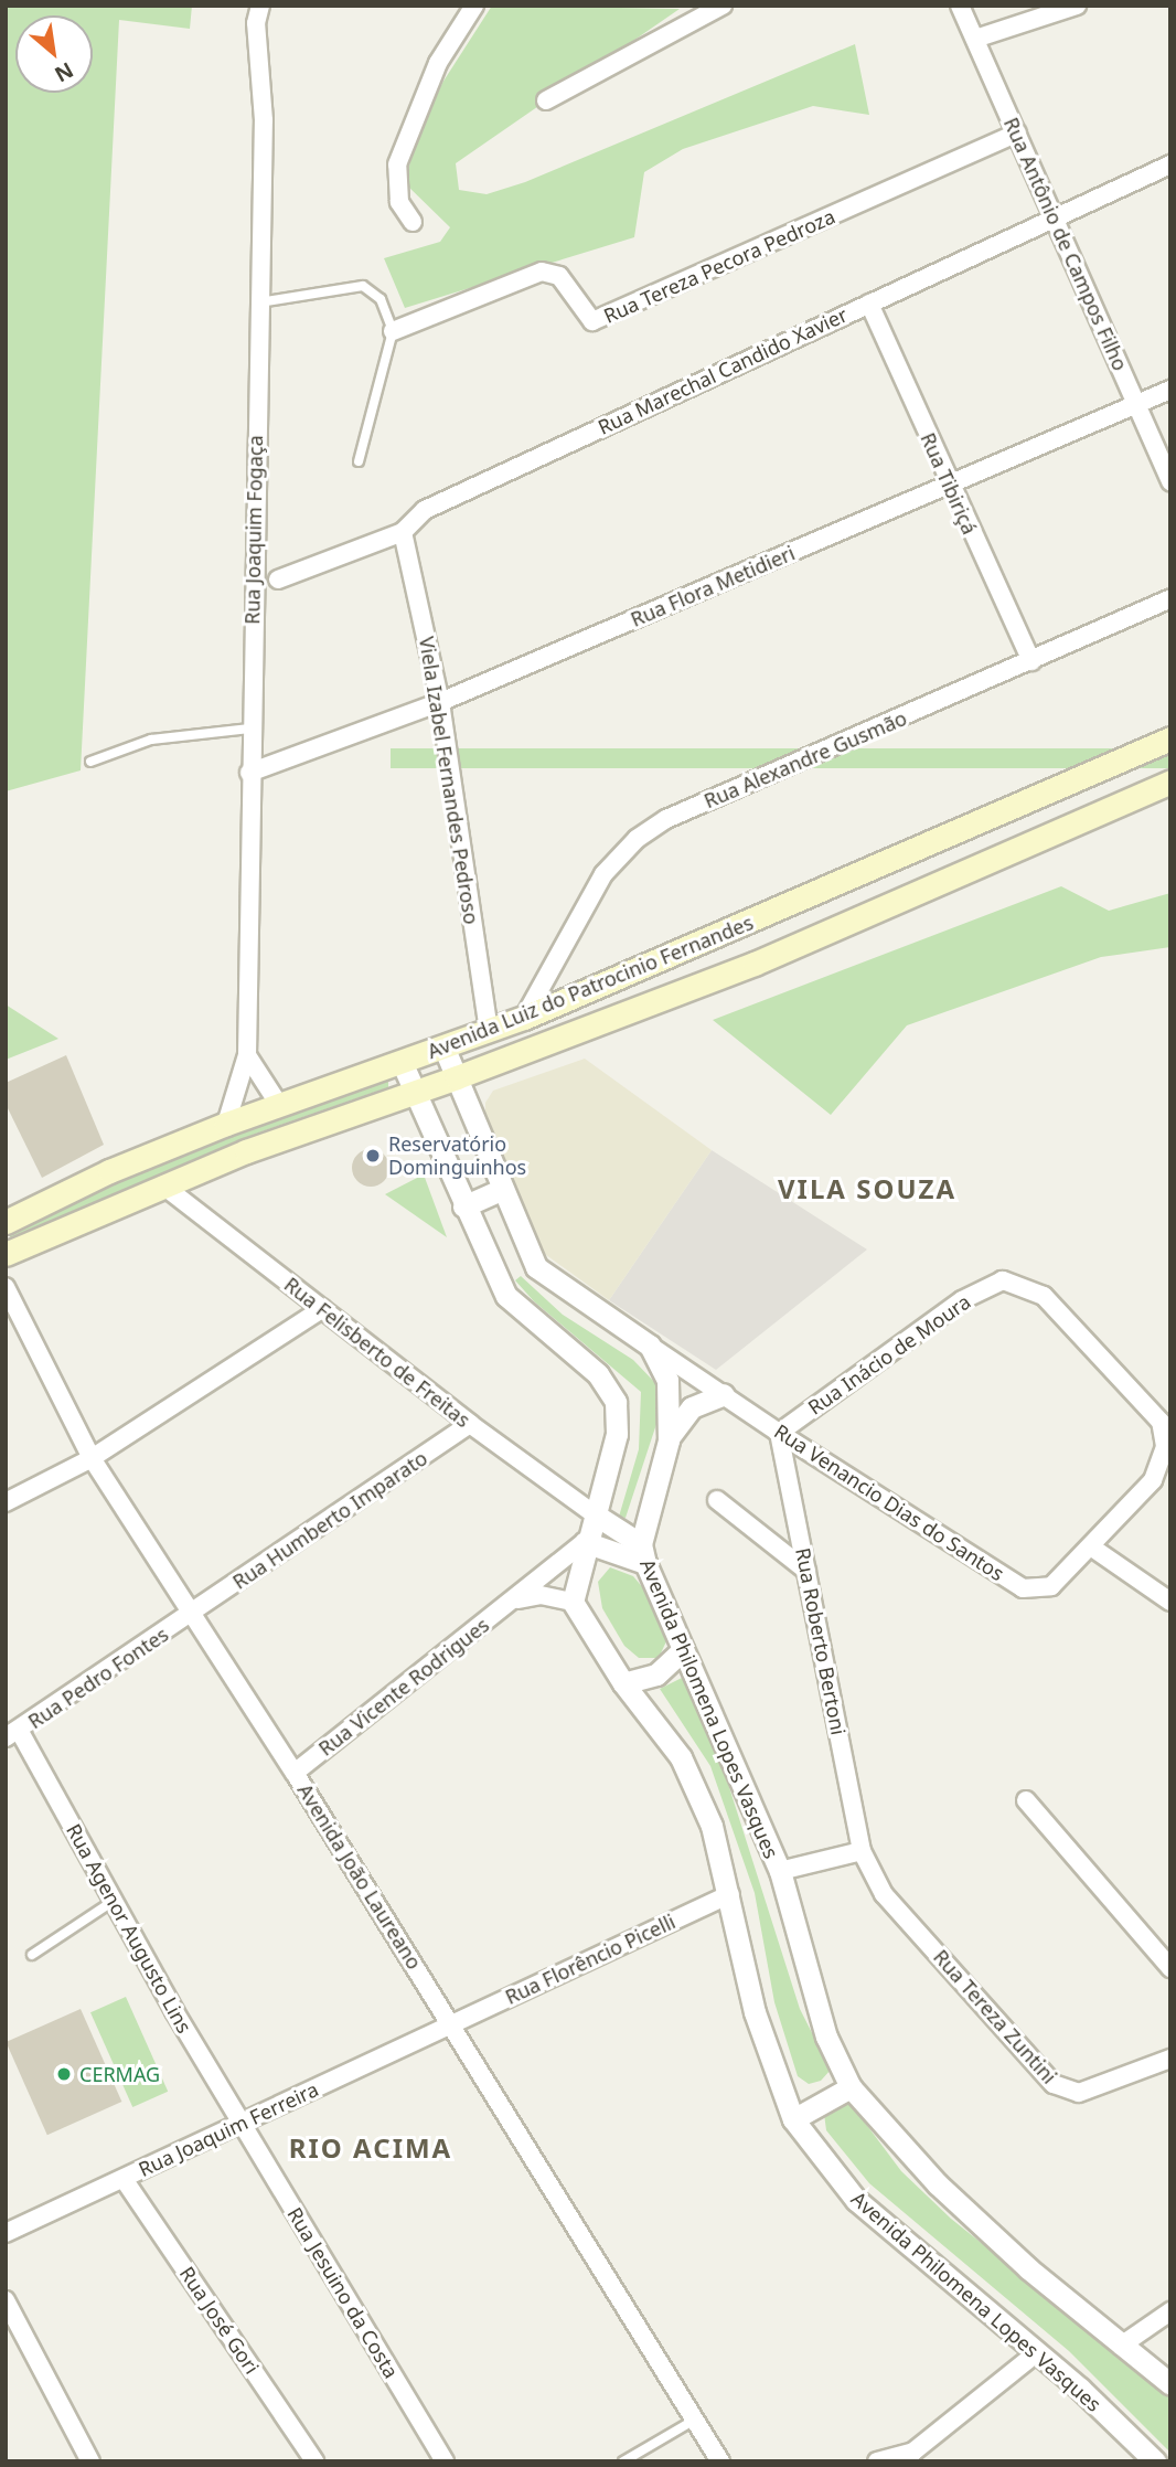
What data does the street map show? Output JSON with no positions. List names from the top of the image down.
{
  "streets": {
    "main road": ["Avenida Luiz do Patrocinio Fernandes"],
    "street": [
      "Rua Antônio de Campos Filho",
      "Rua Tereza Pecora Pedroza",
      "Rua Marechal Candido Xavier",
      "Rua Tibiriçá",
      "Rua Joaquim Fogaça",
      "Rua Flora Metidieri",
      "Rua Alexandre Gusmão",
      "Viela Izabel Fernandes Pedroso",
      "Rua Felisberto de Freitas",
      "Rua Inácio de Moura",
      "Rua Venancio Dias do Santos",
      "Rua Humberto Imparato",
      "Rua Roberto Bertoni",
      "Rua Pedro Fontes",
      "Rua Vicente Rodrigues",
      "Avenida Philomena Lopes Vasques",
      "Avenida João Laureano",
      "Rua Agenor Augusto Lins",
      "Rua Florêncio Picelli",
      "Rua Tereza Zuntini",
      "Rua Joaquim Ferreira",
      "Rua Jesuino da Costa",
      "Rua José Gori"
    ]
  },
  "crossings": [
    ["Rua Antônio de Campos Filho", "Rua Tereza Pecora Pedroza"],
    ["Rua Antônio de Campos Filho", "Rua Marechal Candido Xavier"],
    ["Rua Antônio de Campos Filho", "Rua Flora Metidieri"],
    ["Rua Marechal Candido Xavier", "Rua Tibiriçá"],
    ["Rua Marechal Candido Xavier", "Viela Izabel Fernandes Pedroso"],
    ["Rua Tibiriçá", "Rua Flora Metidieri"],
    ["Rua Tibiriçá", "Rua Alexandre Gusmão"],
    ["Rua Joaquim Fogaça", "Rua Flora Metidieri"],
    ["Rua Joaquim Fogaça", "Avenida Luiz do Patrocinio Fernandes"],
    ["Rua Flora Metidieri", "Viela Izabel Fernandes Pedroso"],
    ["Rua Alexandre Gusmão", "Avenida Luiz do Patrocinio Fernandes"],
    ["Viela Izabel Fernandes Pedroso", "Avenida Luiz do Patrocinio Fernandes"],
    ["Avenida Luiz do Patrocinio Fernandes", "Rua Felisberto de Freitas"],
    ["Avenida Luiz do Patrocinio Fernandes", "Avenida Philomena Lopes Vasques"],
    ["Rua Felisberto de Freitas", "Rua Humberto Imparato"],
    ["Rua Inácio de Moura", "Rua Venancio Dias do Santos"],
    ["Rua Inácio de Moura", "Rua Roberto Bertoni"],
    ["Rua Venancio Dias do Santos", "Rua Roberto Bertoni"],
    ["Rua Venancio Dias do Santos", "Avenida Philomena Lopes Vasques"],
    ["Rua Humberto Imparato", "Rua Pedro Fontes"],
    ["Rua Humberto Imparato", "Avenida João Laureano"],
    ["Rua Roberto Bertoni", "Rua Tereza Zuntini"],
    ["Rua Pedro Fontes", "Avenida João Laureano"],
    ["Rua Pedro Fontes", "Rua Agenor Augusto Lins"],
    ["Rua Vicente Rodrigues", "Avenida João Laureano"],
    ["Avenida Philomena Lopes Vasques", "Rua Florêncio Picelli"],
    ["Avenida João Laureano", "Rua Florêncio Picelli"],
    ["Avenida João Laureano", "Rua Joaquim Ferreira"],
    ["Rua Agenor Augusto Lins", "Rua Joaquim Ferreira"],
    ["Rua Agenor Augusto Lins", "Rua Jesuino da Costa"],
    ["Rua Florêncio Picelli", "Rua Joaquim Ferreira"],
    ["Rua Joaquim Ferreira", "Rua Jesuino da Costa"],
    ["Rua Joaquim Ferreira", "Rua José Gori"]
  ],
  "districts": ["VILA SOUZA", "RIO ACIMA"],
  "places": ["Reservatório Dominguinhos", "CERMAG"],
  "north": "bottom right"
}
